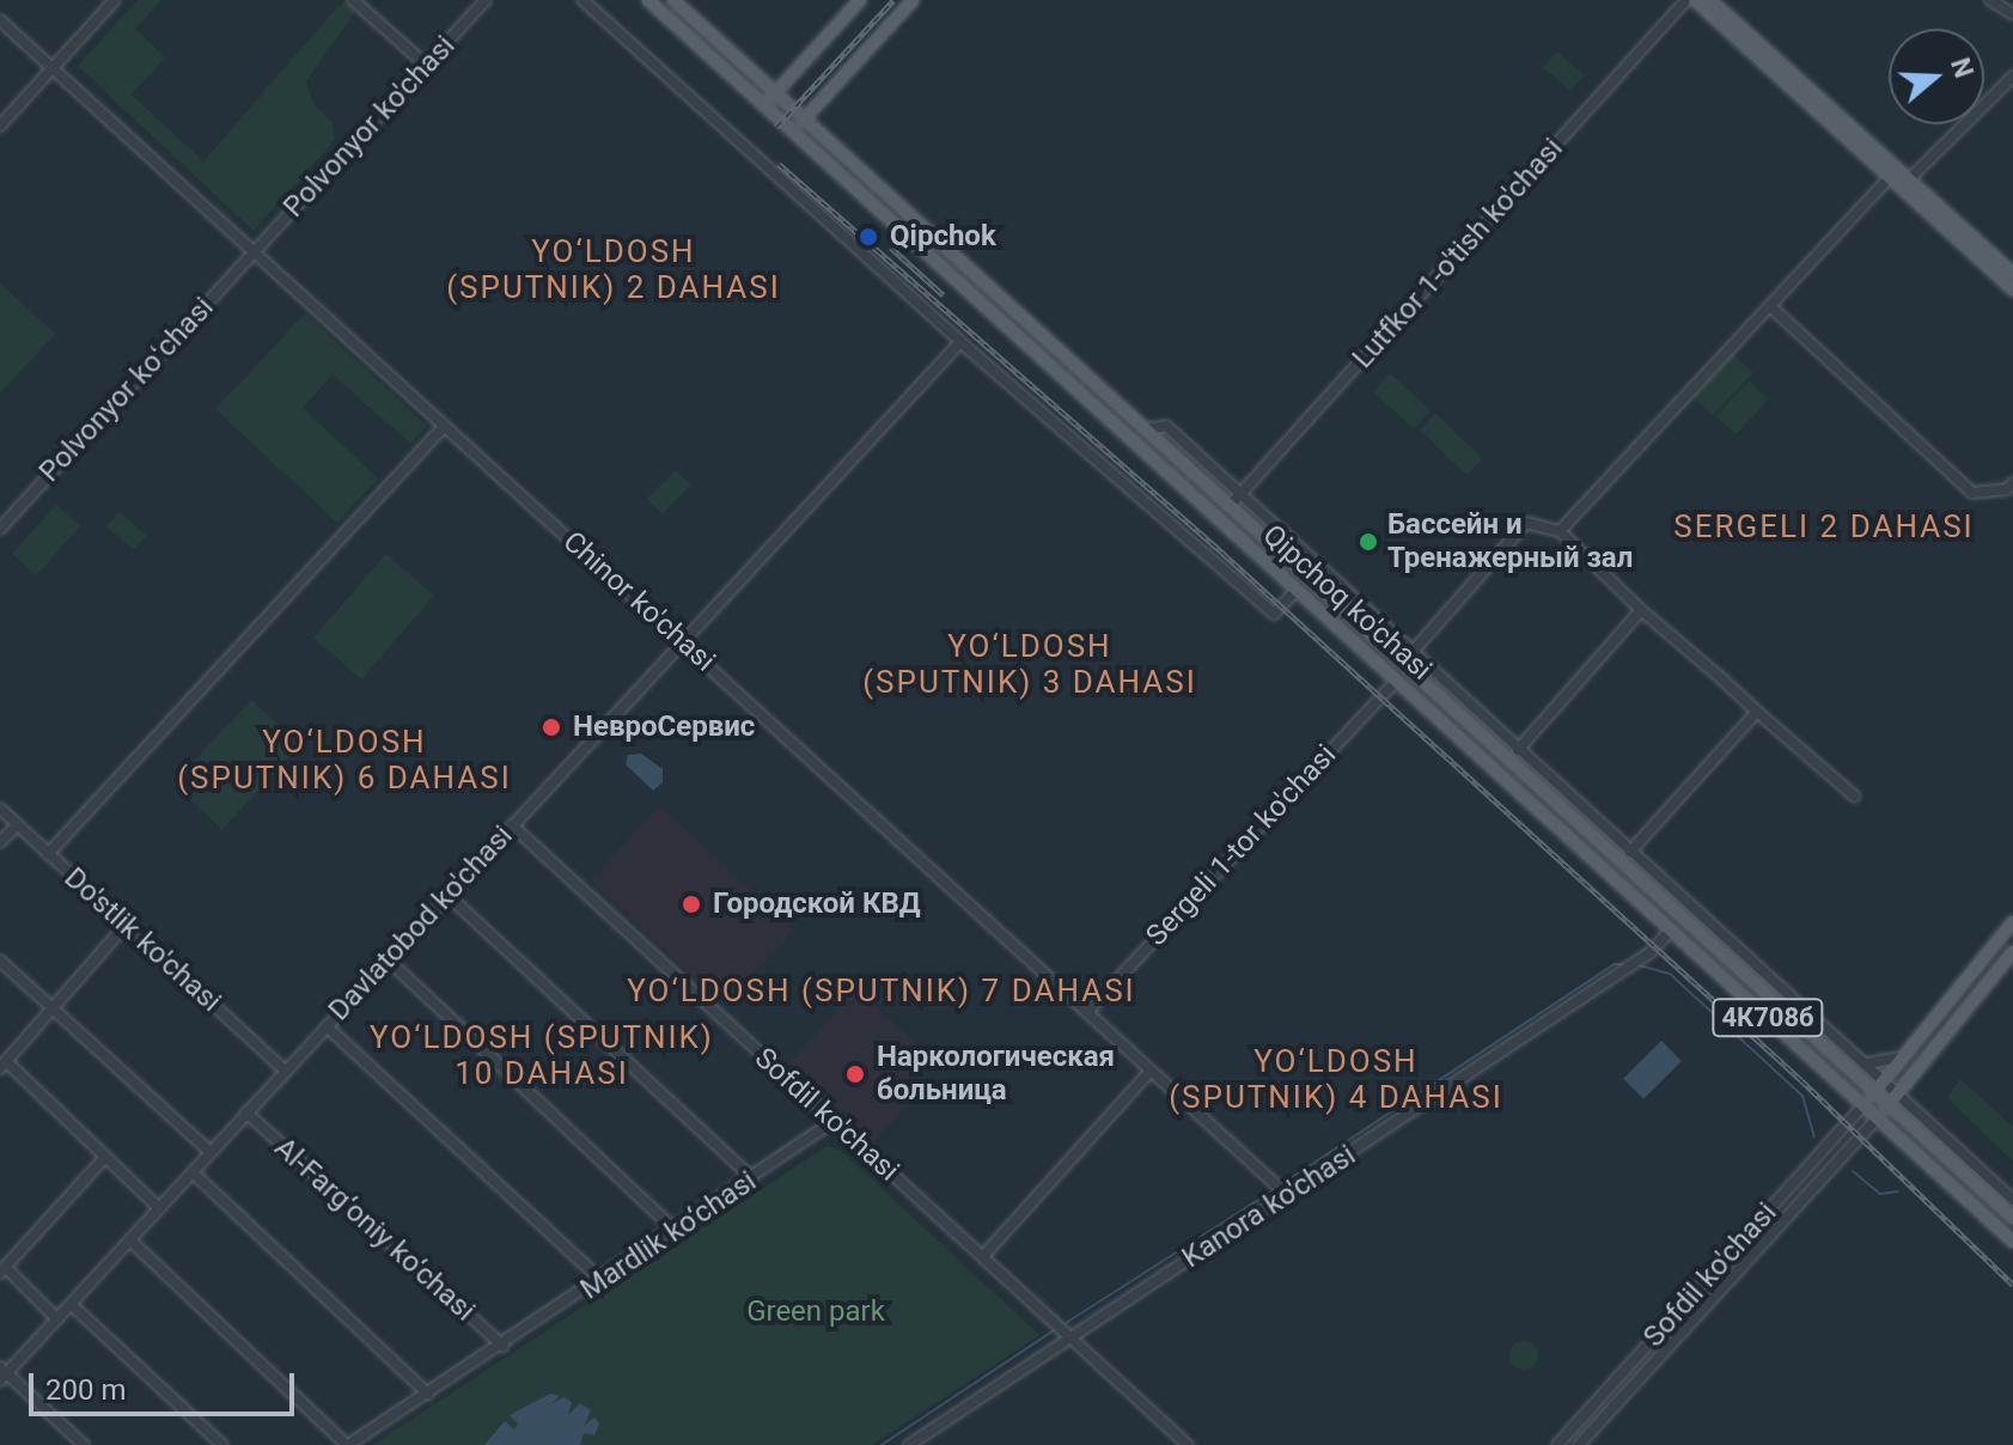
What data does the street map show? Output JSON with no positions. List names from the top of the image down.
{
  "streets": {
    "main road": ["Qipchoq ko'chasi", "4К708б"],
    "street": [
      "Polvonyor ko'chasi",
      "Lutfkor 1-o'tish ko'chasi",
      "Polvonyor koʻchasi",
      "Chinor ko'chasi",
      "Sergeli 1-tor ko'chasi",
      "Davlatobod ko'chasi",
      "Do'stlik ko'chasi",
      "Sofdil ko'chasi",
      "Kanora ko'chasi",
      "Al-Farg‘oniy ko‘chasi",
      "Mardlik ko‘chasi"
    ]
  },
  "crossings": [
    ["Polvonyor ko'chasi", "Polvonyor koʻchasi"],
    ["Polvonyor ko'chasi", "Chinor ko'chasi"],
    ["Lutfkor 1-o'tish ko'chasi", "Qipchoq ko'chasi"],
    ["Polvonyor koʻchasi", "Chinor ko'chasi"],
    ["Chinor ko'chasi", "Sergeli 1-tor ko'chasi"],
    ["Chinor ko'chasi", "Davlatobod ko'chasi"],
    ["Chinor ko'chasi", "Kanora ko'chasi"],
    ["Qipchoq ko'chasi", "Sergeli 1-tor ko'chasi"],
    ["Qipchoq ko'chasi", "Sofdil ko'chasi"],
    ["Qipchoq ko'chasi", "Kanora ko'chasi"],
    ["Davlatobod ko'chasi", "Do'stlik ko'chasi"],
    ["Davlatobod ko'chasi", "Sofdil ko'chasi"],
    ["Davlatobod ko'chasi", "Al-Farg‘oniy ko‘chasi"],
    ["Sofdil ko'chasi", "Kanora ko'chasi"],
    ["Sofdil ko'chasi", "Mardlik ko‘chasi"],
    ["Al-Farg‘oniy ko‘chasi", "Mardlik ko‘chasi"]
  ],
  "districts": [
    "YO‘LDOSH (SPUTNIK) 2 DAHASI",
    "SERGELI 2 DAHASI",
    "YO‘LDOSH (SPUTNIK) 3 DAHASI",
    "YO‘LDOSH (SPUTNIK) 6 DAHASI",
    "YO‘LDOSH (SPUTNIK) 7 DAHASI",
    "YO‘LDOSH (SPUTNIK) 10 DAHASI",
    "YO‘LDOSH (SPUTNIK) 4 DAHASI"
  ],
  "parks": ["Green park"],
  "places": [
    "Qipchok",
    "Бассейн и Тренажерный зал",
    "НевроСервис",
    "Городской КВД",
    "Наркологическая больница"
  ],
  "scale_bar": "200 m",
  "north": "right"
}
